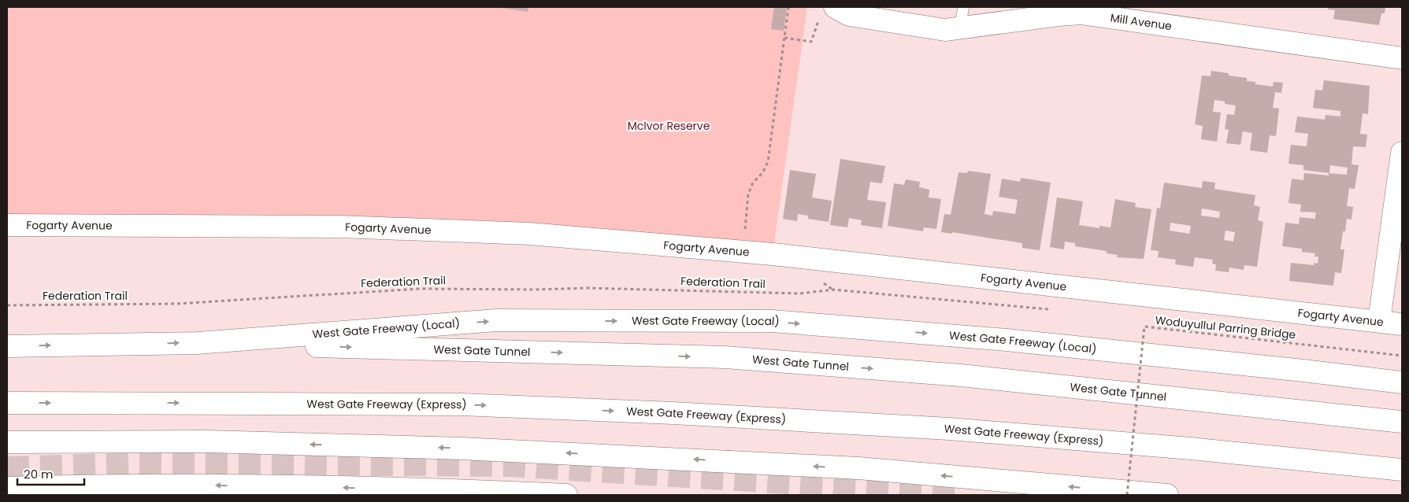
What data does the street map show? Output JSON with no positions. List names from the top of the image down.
{
  "streets": {
    "main road": [
      "Mill Avenue",
      "Fogarty Avenue",
      "West Gate Freeway (Local)",
      "West Gate Tunnel",
      "West Gate Freeway (Express)"
    ],
    "path": ["Federation Trail", "Woduyullul Parring Bridge"]
  },
  "crossings": [
    ["West Gate Freeway (Local)", "West Gate Tunnel"]
  ],
  "parks": ["McIvor Reserve"],
  "scale_bar": "20 m"
}
